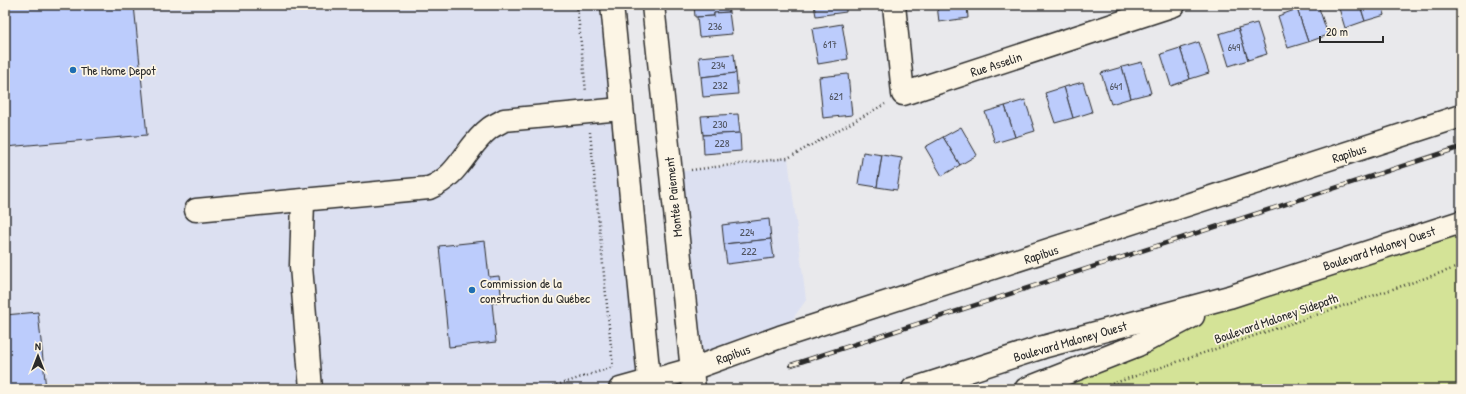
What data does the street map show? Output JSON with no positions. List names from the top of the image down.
{
  "streets": {
    "main road": [
      "Rue Asselin",
      "Rapibus",
      "Montée Paiement",
      "Boulevard Maloney Ouest"
    ],
    "path": ["Boulevard Maloney Sidepath"]
  },
  "crossings": [
    ["Rapibus", "Montée Paiement"]
  ],
  "places": ["The Home Depot", "Commission de la construction du Québec"],
  "house_numbers": [
    "236",
    "617",
    "649",
    "234",
    "232",
    "641",
    "621",
    "230",
    "228",
    "224",
    "222"
  ],
  "scale_bar": "20 m",
  "north": "top"
}
